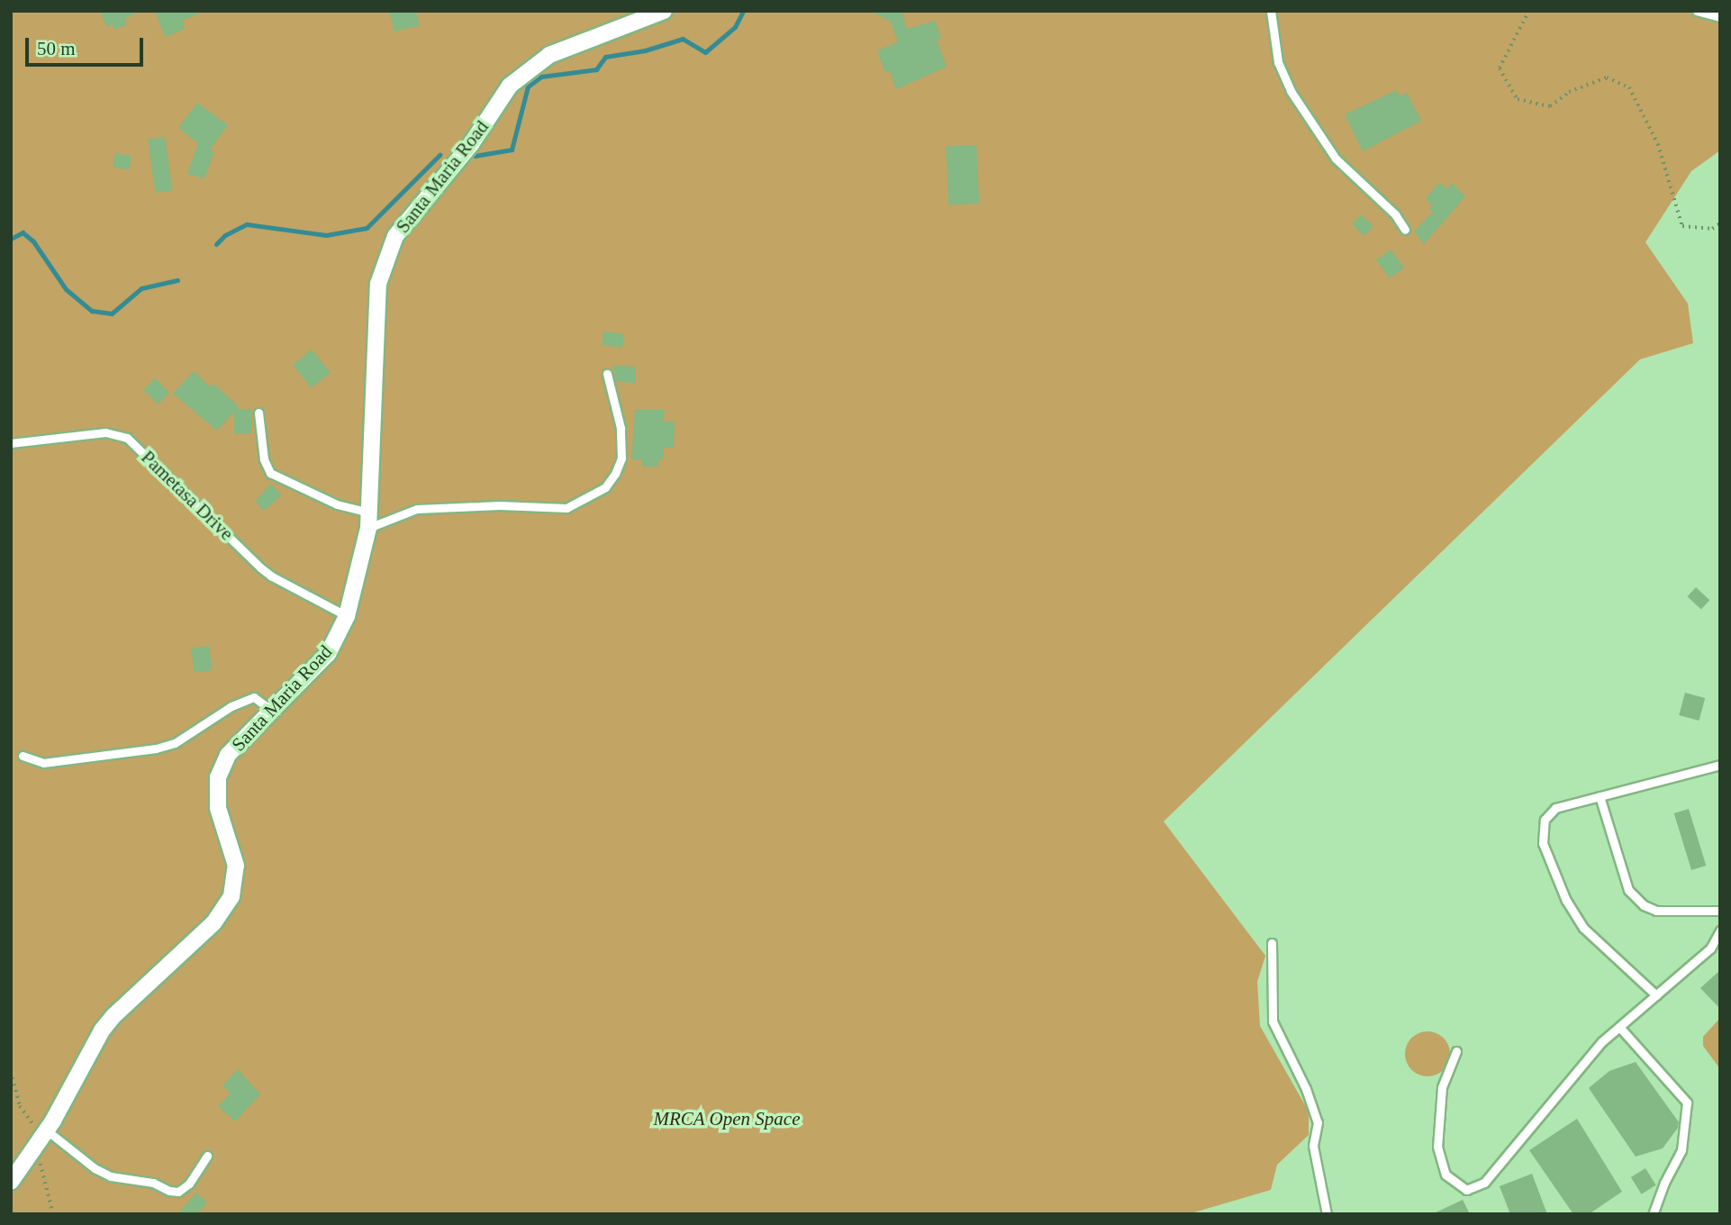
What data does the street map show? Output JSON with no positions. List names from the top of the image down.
{
  "streets": {
    "street": ["Santa Maria Road"],
    "lane": ["Pametasa Drive"]
  },
  "crossings": [
    ["Santa Maria Road", "Pametasa Drive"]
  ],
  "parks": ["MRCA Open Space"],
  "scale_bar": "50 m"
}
